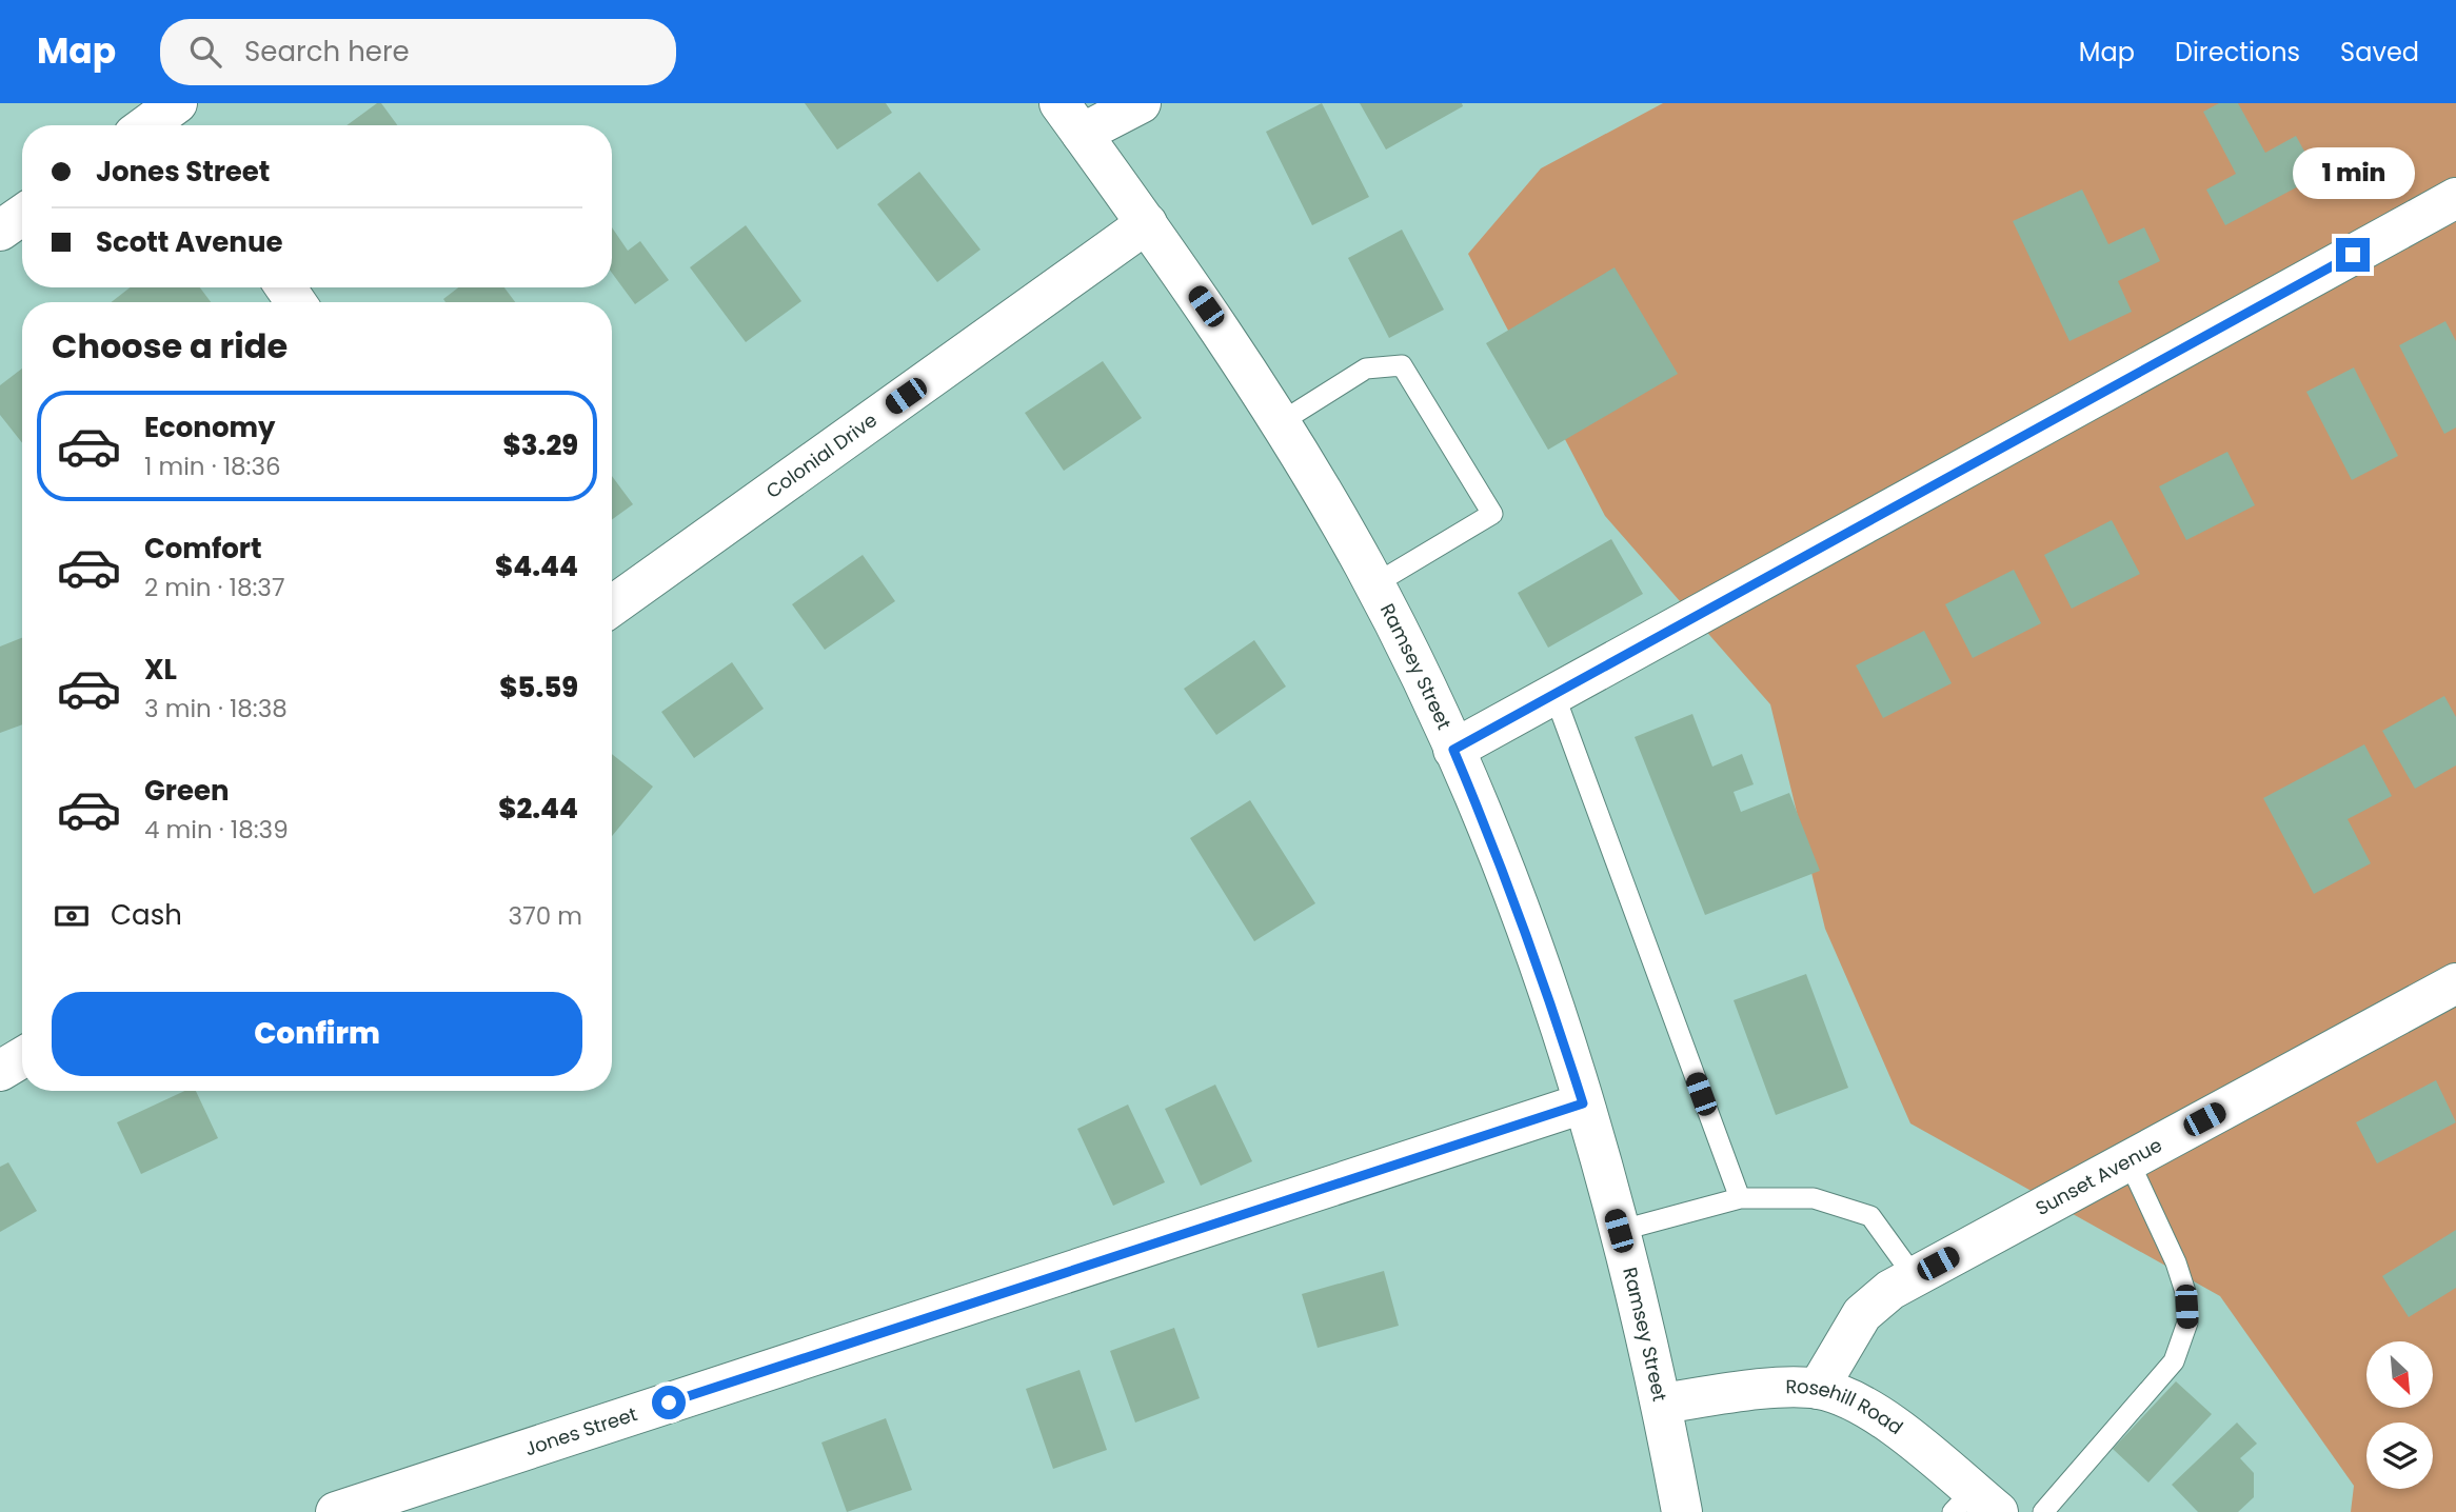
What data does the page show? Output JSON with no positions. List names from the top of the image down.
{
  "streets": {
    "street": [
      "Colonial Drive",
      "Ramsey Street",
      "Sunset Avenue",
      "Rosehill Road",
      "Jones Street"
    ]
  },
  "crossings": [
    ["Colonial Drive", "Ramsey Street"],
    ["Ramsey Street", "Rosehill Road"],
    ["Ramsey Street", "Jones Street"],
    ["Sunset Avenue", "Rosehill Road"]
  ],
  "north": "bottom right",
  "page": {
    "header": "Map",
    "search": "Search here",
    "nav": ["Map", "Directions", "Saved"],
    "banner": ["Jones Street", "Scott Avenue"],
    "bubble": "1 min",
    "heading": "Choose a ride",
    "list": [
      {
        "name": "Economy",
        "note": "1 min · 18:36",
        "value": "$3.29"
      },
      {
        "name": "Comfort",
        "note": "2 min · 18:37",
        "value": "$4.44"
      },
      {
        "name": "XL",
        "note": "3 min · 18:38",
        "value": "$5.59"
      },
      {
        "name": "Green",
        "note": "4 min · 18:39",
        "value": "$2.44"
      }
    ],
    "pay": ["Cash", "370 m"],
    "buttons": "Confirm"
  }
}
